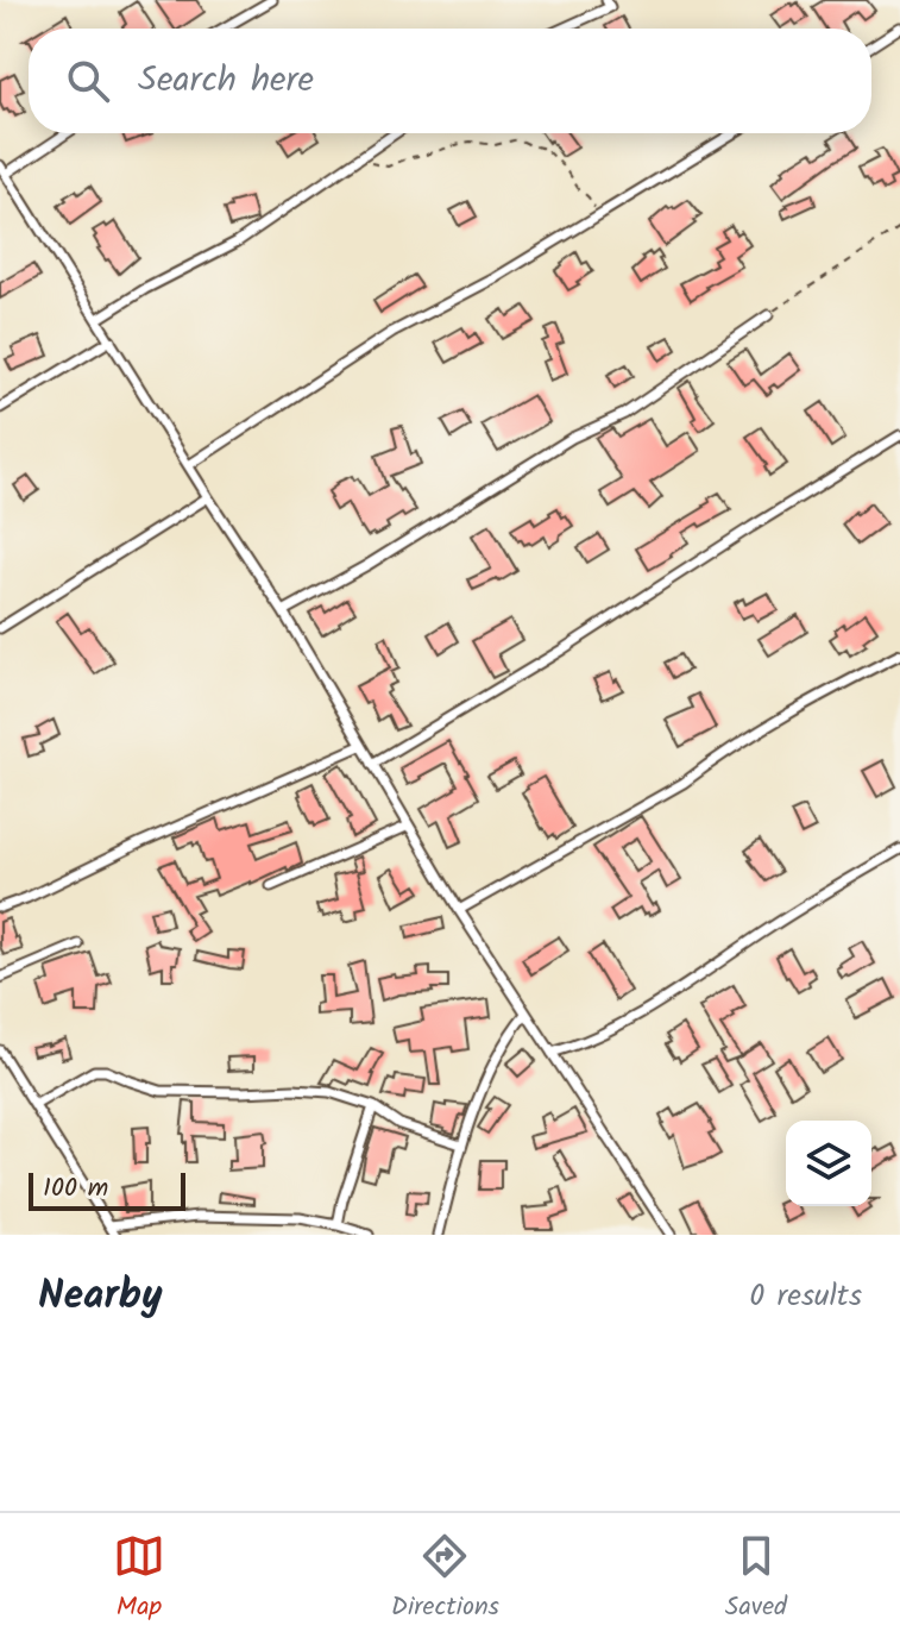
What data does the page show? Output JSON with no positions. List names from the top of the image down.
{
  "scale_bar": "100 m",
  "page": {
    "search": "Search here",
    "scale": "100 m",
    "heading": ["Nearby", "0 results"],
    "nav": ["Map", "Directions", "Saved"]
  }
}
